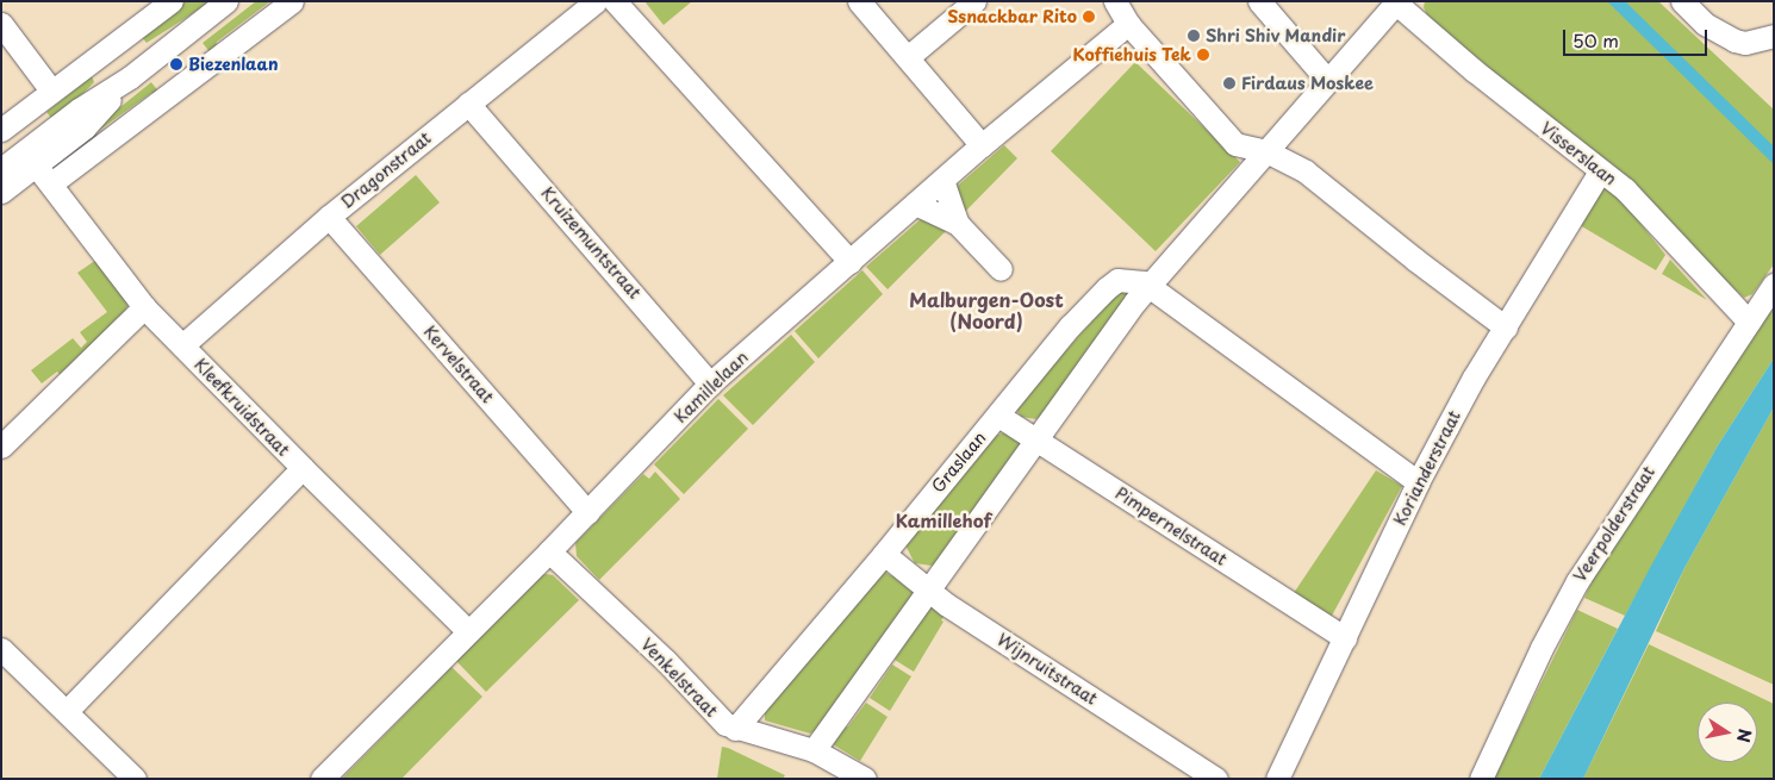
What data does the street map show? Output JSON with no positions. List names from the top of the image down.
{
  "streets": {
    "street": [
      "Visserslaan",
      "Dragonstraat",
      "Kruizemuntstraat",
      "Kervelstraat",
      "Kamillelaan",
      "Kleefkruidstraat",
      "Graslaan",
      "Korianderstraat",
      "Veerpolderstraat",
      "Pimpernelstraat",
      "Wijnruitstraat",
      "Venkelstraat"
    ]
  },
  "crossings": [
    ["Visserslaan", "Korianderstraat"],
    ["Visserslaan", "Veerpolderstraat"],
    ["Dragonstraat", "Kruizemuntstraat"],
    ["Dragonstraat", "Kervelstraat"],
    ["Dragonstraat", "Kleefkruidstraat"],
    ["Kruizemuntstraat", "Kamillelaan"],
    ["Kervelstraat", "Kamillelaan"],
    ["Kamillelaan", "Kleefkruidstraat"],
    ["Kamillelaan", "Venkelstraat"],
    ["Graslaan", "Korianderstraat"],
    ["Graslaan", "Pimpernelstraat"],
    ["Graslaan", "Wijnruitstraat"],
    ["Graslaan", "Venkelstraat"],
    ["Korianderstraat", "Pimpernelstraat"]
  ],
  "districts": ["Malburgen-Oost (Noord)", "Kamillehof"],
  "places": [
    "Ssnackbar Rito",
    "Shri Shiv Mandir",
    "Koffiehuis Tek",
    "Biezenlaan",
    "Firdaus Moskee"
  ],
  "scale_bar": "50 m",
  "north": "right"
}
